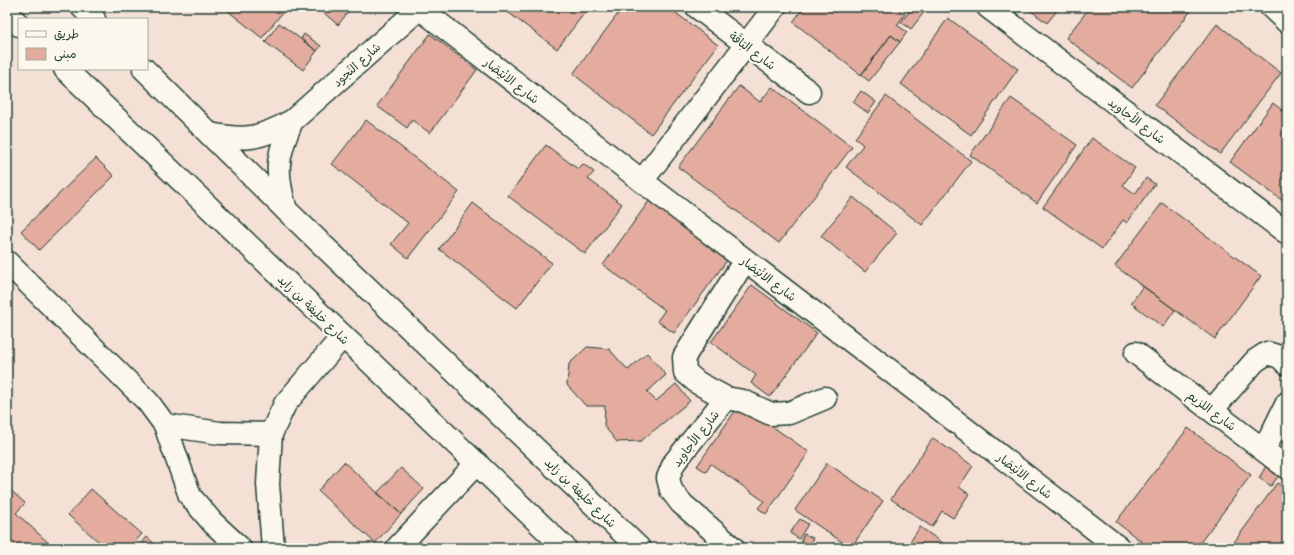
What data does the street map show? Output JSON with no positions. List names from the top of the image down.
{
  "streets": {
    "street": [
      "شارع البَاقَة",
      "شارع النُجود",
      "شارع الانْتِصَار",
      "شارع الأجاويد",
      "شارع خليفة بن زايد",
      "شارع اللزيم"
    ]
  },
  "crossings": [
    ["شارع النُجود", "شارع الانْتِصَار"],
    ["شارع النُجود", "شارع خليفة بن زايد"]
  ],
  "legend": ["طريق", "مبنى"]
}
